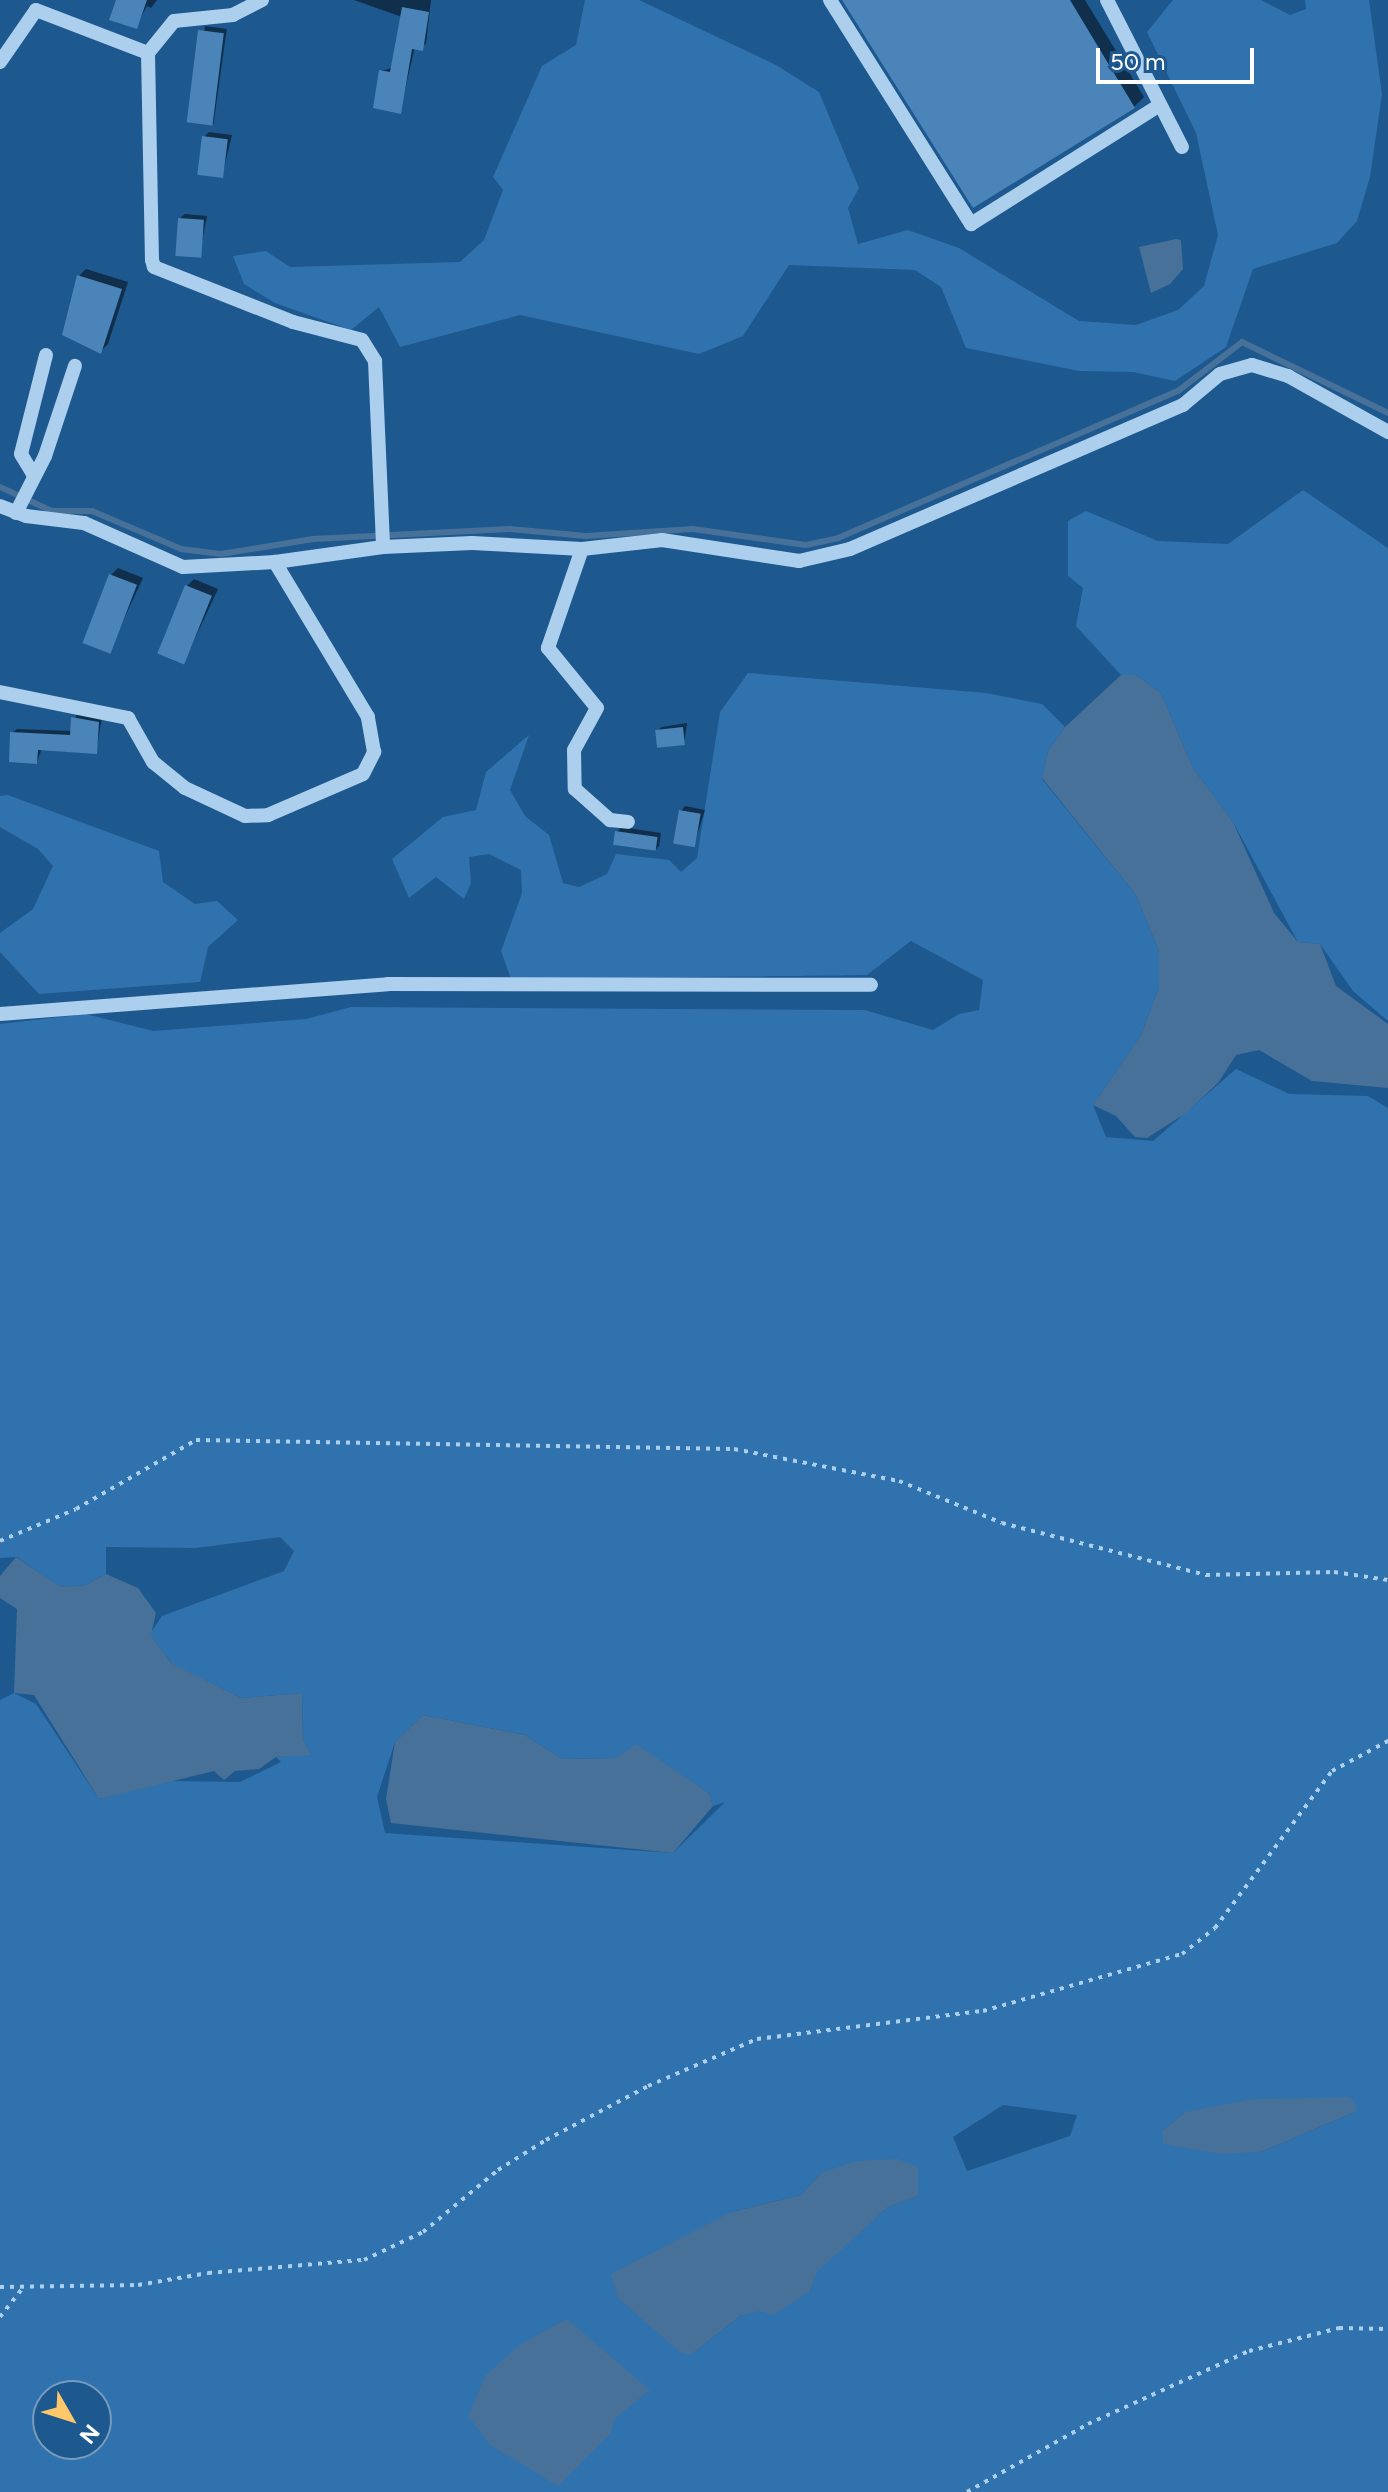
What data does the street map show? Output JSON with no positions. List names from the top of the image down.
{
  "scale_bar": "50 m",
  "north": "bottom right"
}
